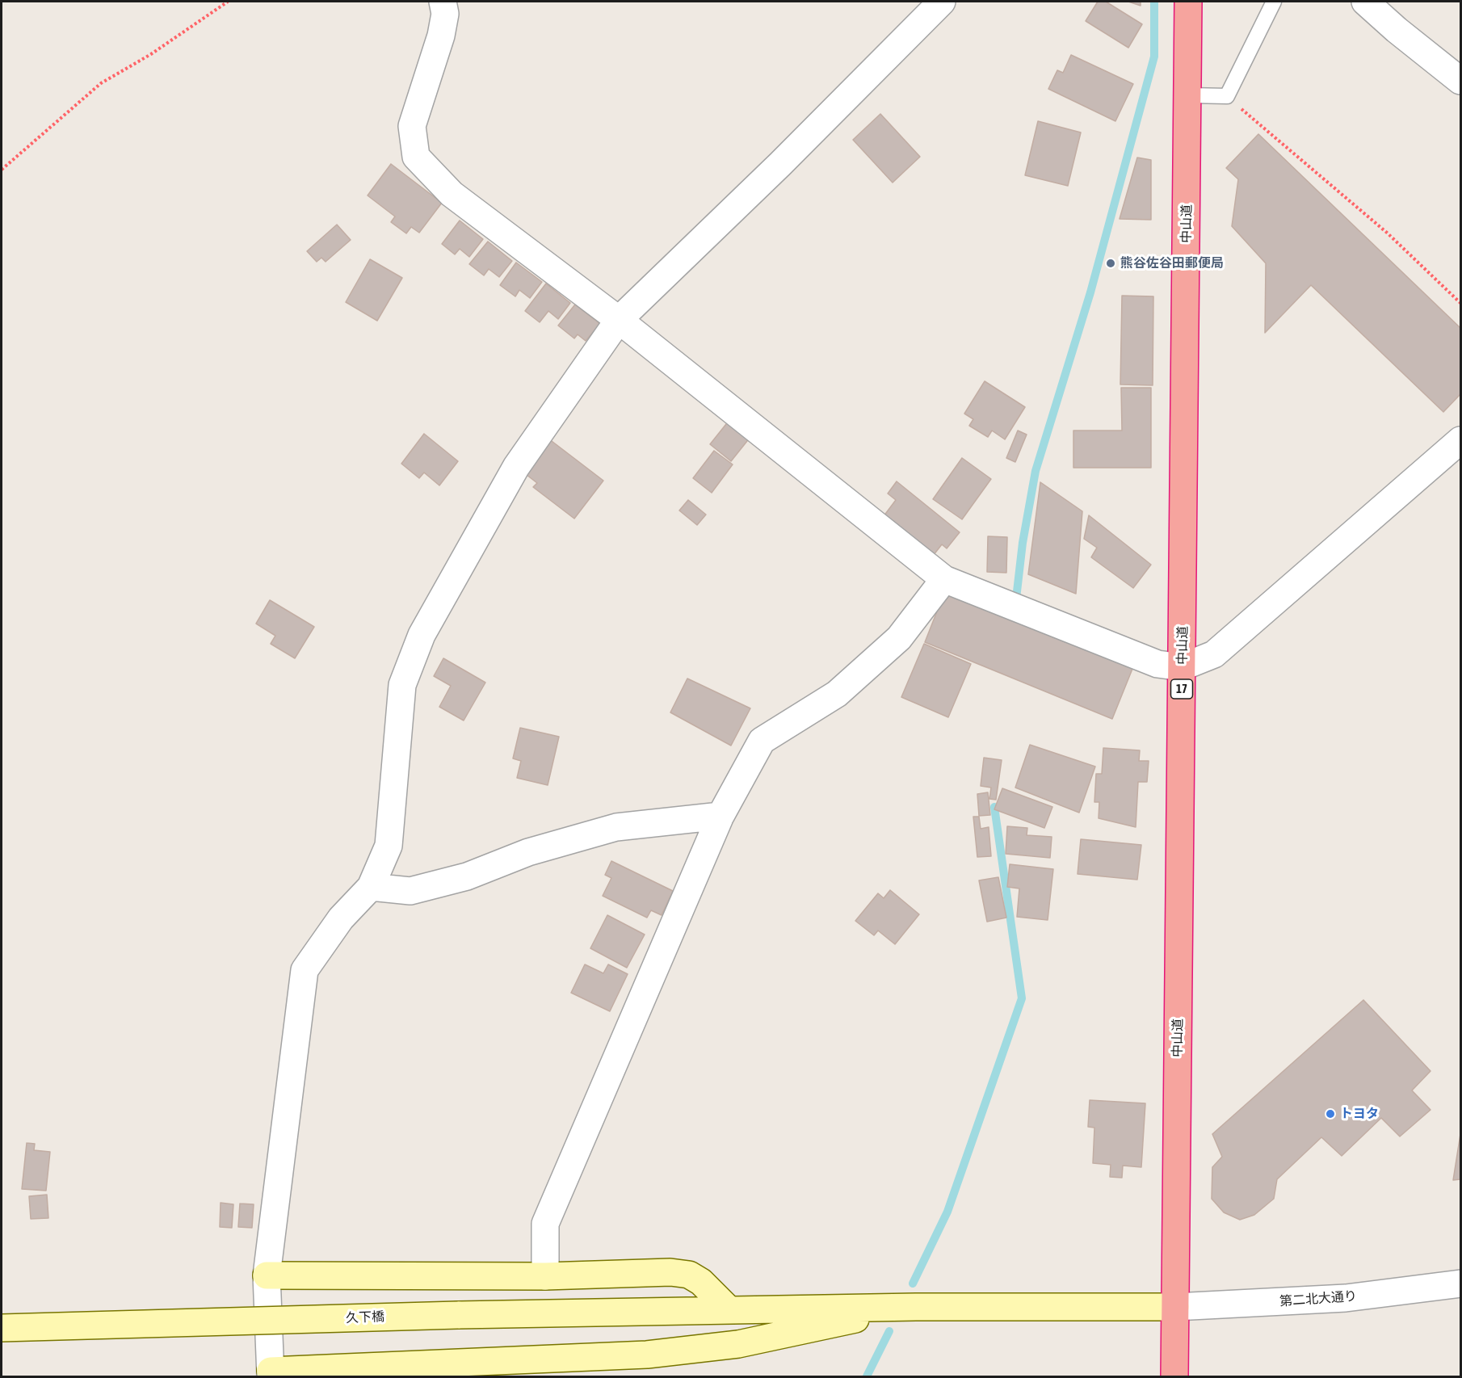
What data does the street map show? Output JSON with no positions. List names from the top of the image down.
{
  "streets": {
    "highway": ["中山道", "17"],
    "main road": ["久下橋"],
    "street": ["第二北大通り"]
  },
  "crossings": [
    ["中山道", "第二北大通り"]
  ],
  "places": ["熊谷佐谷田郵便局", "トヨタ"]
}
